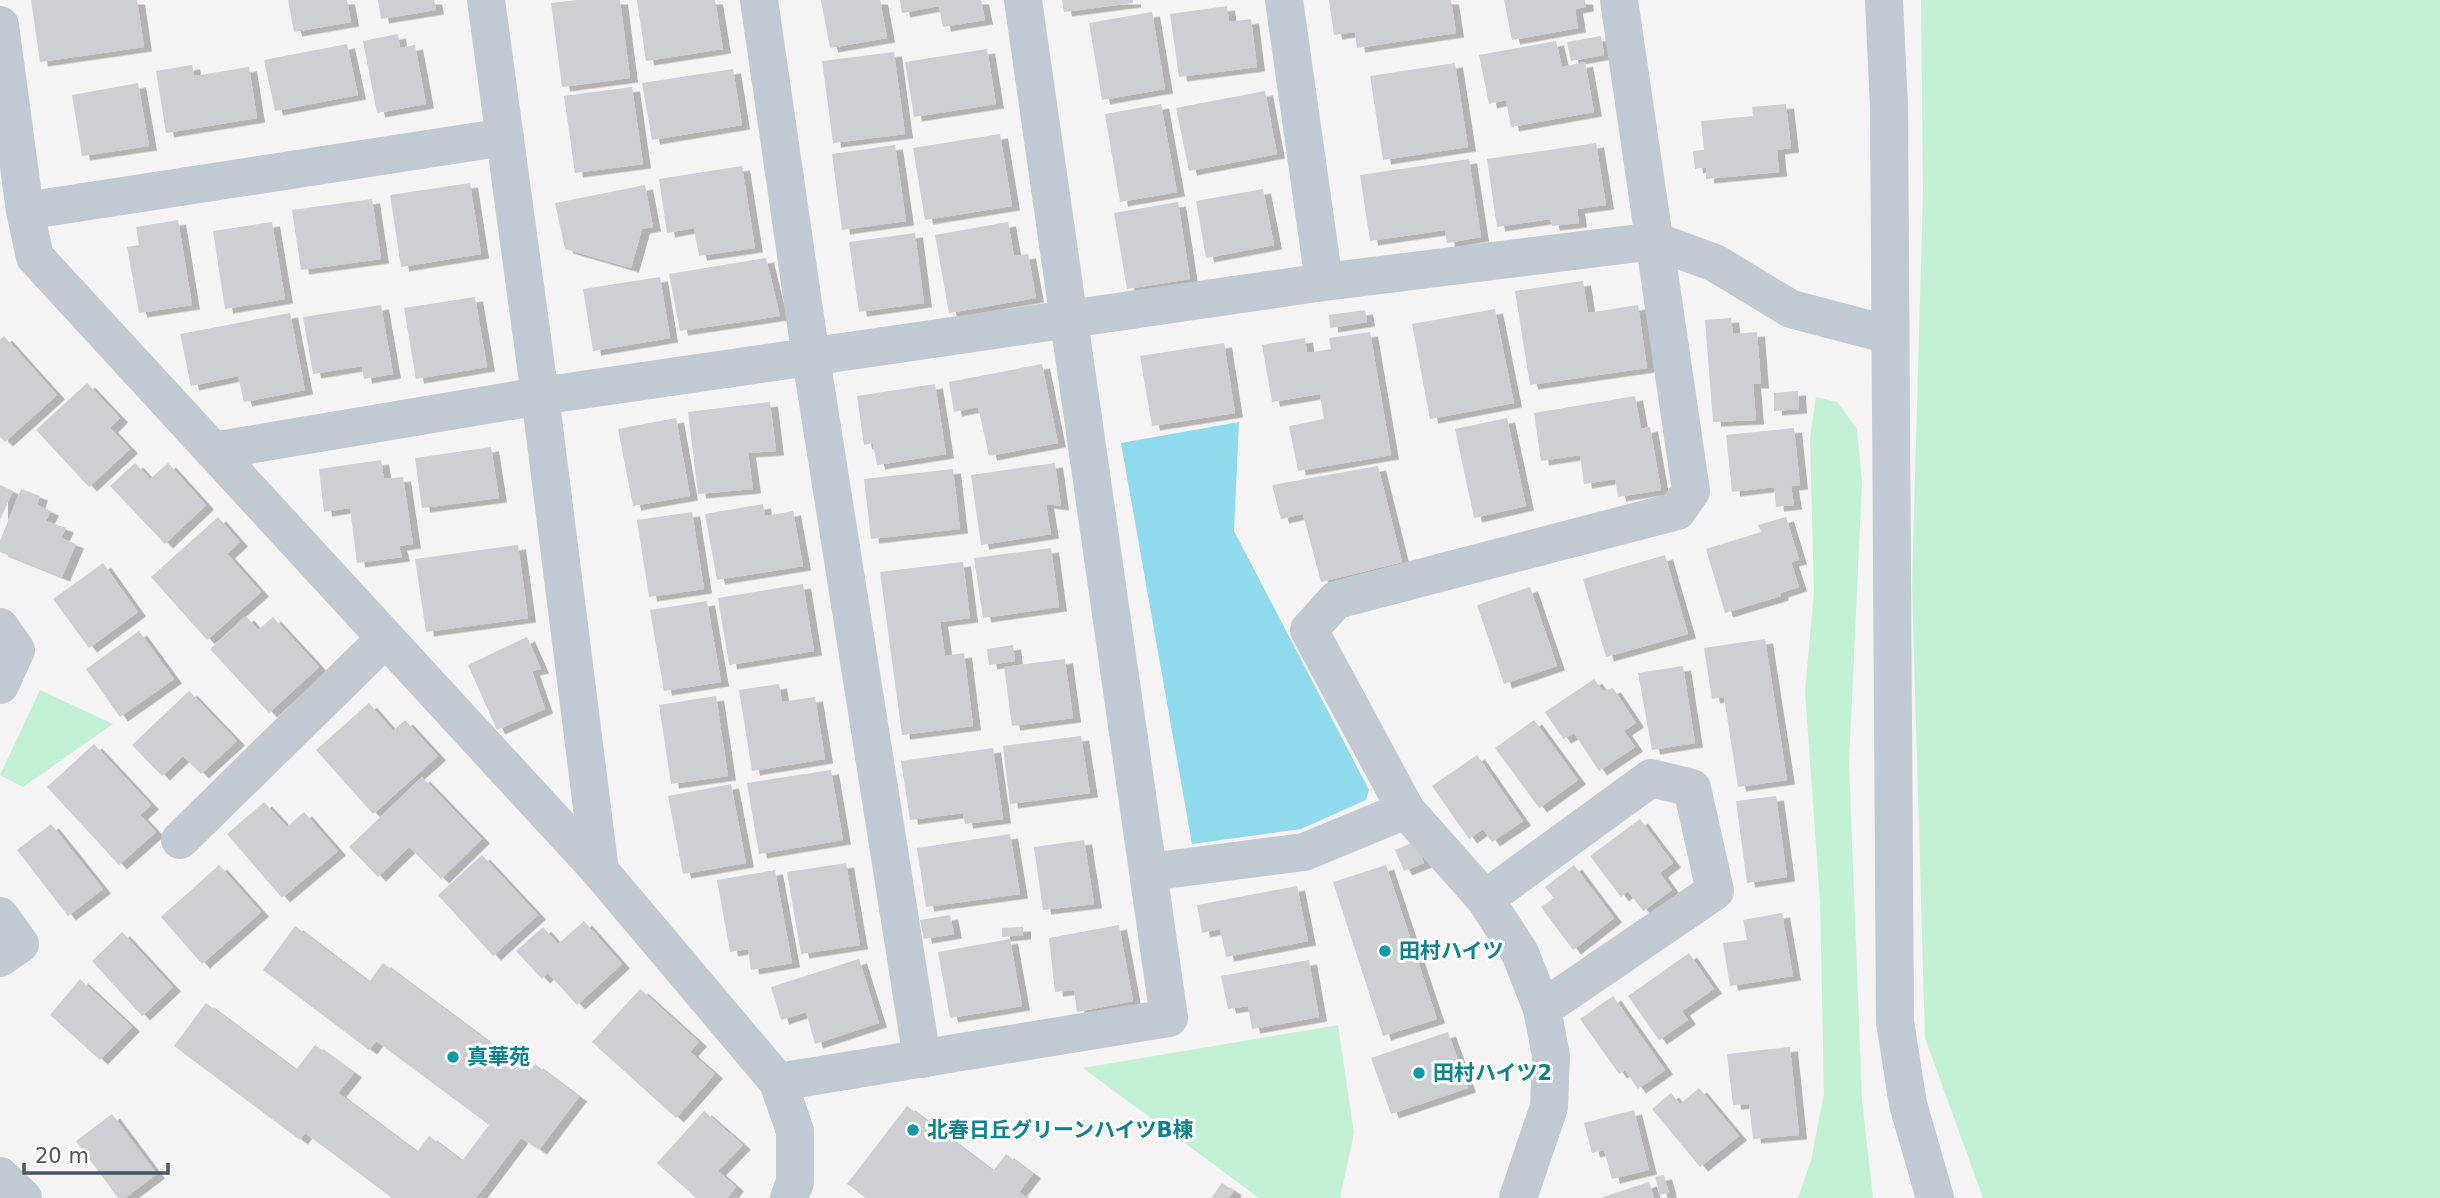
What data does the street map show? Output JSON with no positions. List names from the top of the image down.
{
  "places": [
    "田村ハイツ",
    "真華苑",
    "田村ハイツ2",
    "北春日丘グリーンハイツB棟"
  ],
  "scale_bar": "20 m"
}
